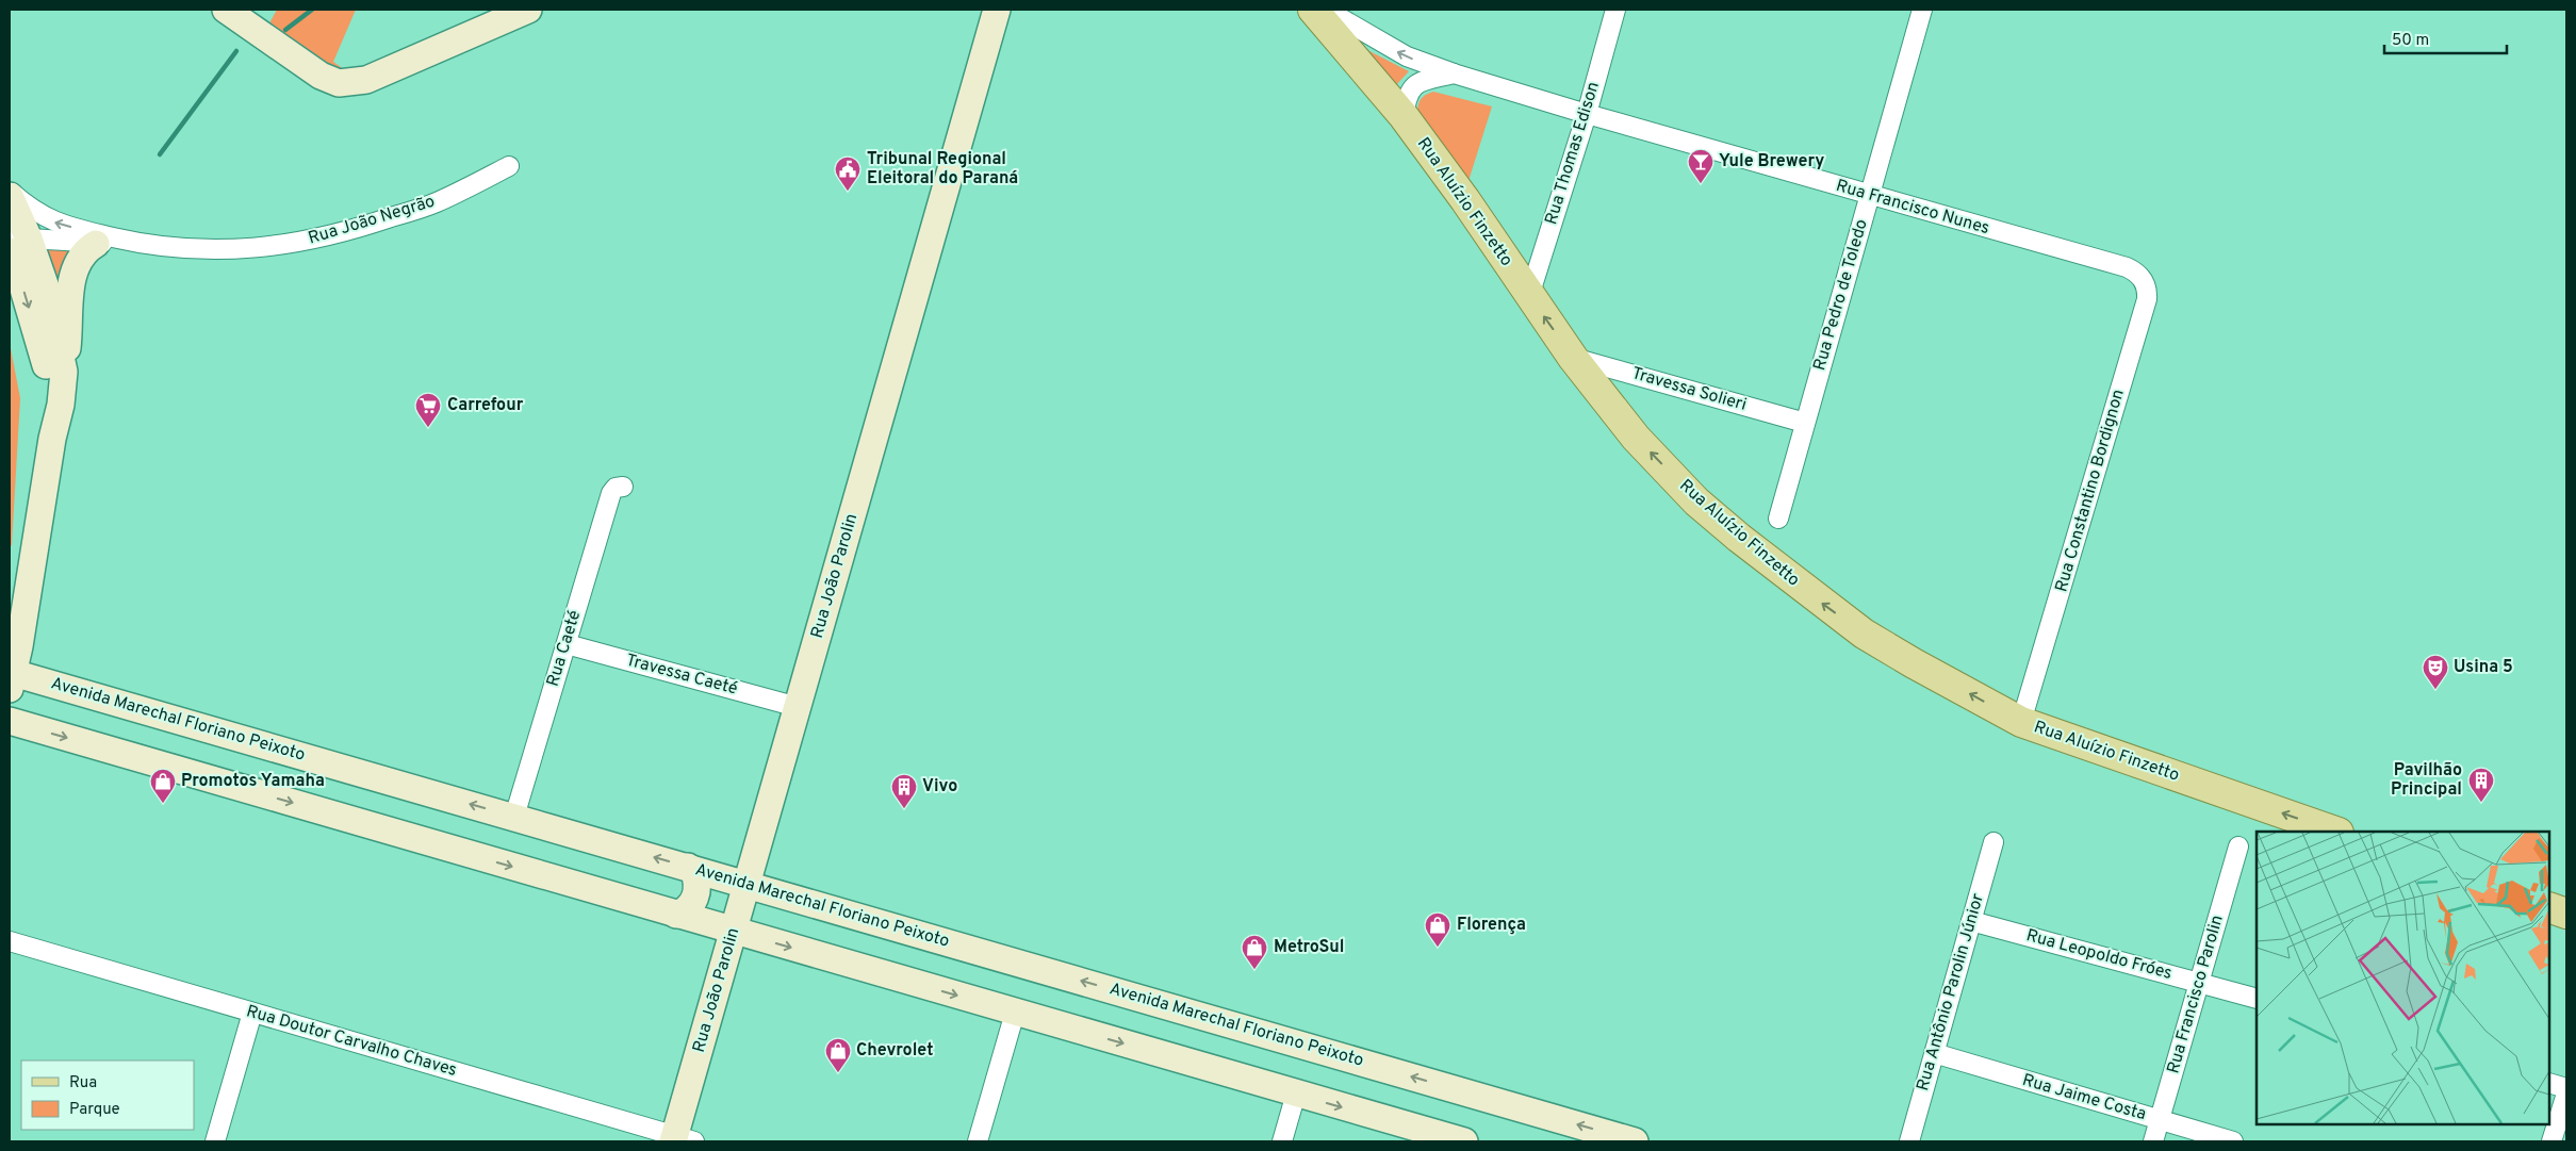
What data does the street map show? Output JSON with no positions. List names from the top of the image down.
{
  "streets": {
    "main road": ["Rua Aluízio Finzetto"],
    "street": [
      "Rua Thomas Edison",
      "Rua Francisco Nunes",
      "Rua João Negrão",
      "Rua Pedro de Toledo",
      "Travessa Solieri",
      "Rua Constantino Bordignon",
      "Rua João Parolin",
      "Rua Caeté",
      "Travessa Caeté",
      "Avenida Marechal Floriano Peixoto",
      "Rua Leopoldo Fróes",
      "Rua Antônio Parolin Júnior",
      "Rua Francisco Parolin",
      "Rua Doutor Carvalho Chaves",
      "Rua Jaime Costa"
    ]
  },
  "crossings": [
    ["Rua Thomas Edison", "Rua Aluízio Finzetto"],
    ["Rua Thomas Edison", "Rua Francisco Nunes"],
    ["Rua Aluízio Finzetto", "Travessa Solieri"],
    ["Rua Aluízio Finzetto", "Rua Constantino Bordignon"],
    ["Rua Francisco Nunes", "Rua Pedro de Toledo"],
    ["Rua Francisco Nunes", "Rua Constantino Bordignon"],
    ["Rua Pedro de Toledo", "Travessa Solieri"],
    ["Rua João Parolin", "Travessa Caeté"],
    ["Rua João Parolin", "Avenida Marechal Floriano Peixoto"],
    ["Rua João Parolin", "Rua Doutor Carvalho Chaves"],
    ["Rua Caeté", "Travessa Caeté"],
    ["Rua Caeté", "Avenida Marechal Floriano Peixoto"],
    ["Rua Leopoldo Fróes", "Rua Antônio Parolin Júnior"],
    ["Rua Leopoldo Fróes", "Rua Francisco Parolin"],
    ["Rua Antônio Parolin Júnior", "Rua Jaime Costa"],
    ["Rua Francisco Parolin", "Rua Jaime Costa"]
  ],
  "one_way": ["Rua Aluízio Finzetto"],
  "places": {
    "bar": ["Yule Brewery"],
    "public building": ["Tribunal Regional Eleitoral do Paraná"],
    "supermarket": ["Carrefour"],
    "theatre": ["Usina 5"],
    "building": ["Pavilhão Principal", "Vivo"],
    "shop": [
      "Promotos Yamaha",
      "Florença",
      "MetroSul",
      "Chevrolet"
    ]
  },
  "legend": ["Rua", "Parque"],
  "scale_bar": "50 m"
}
